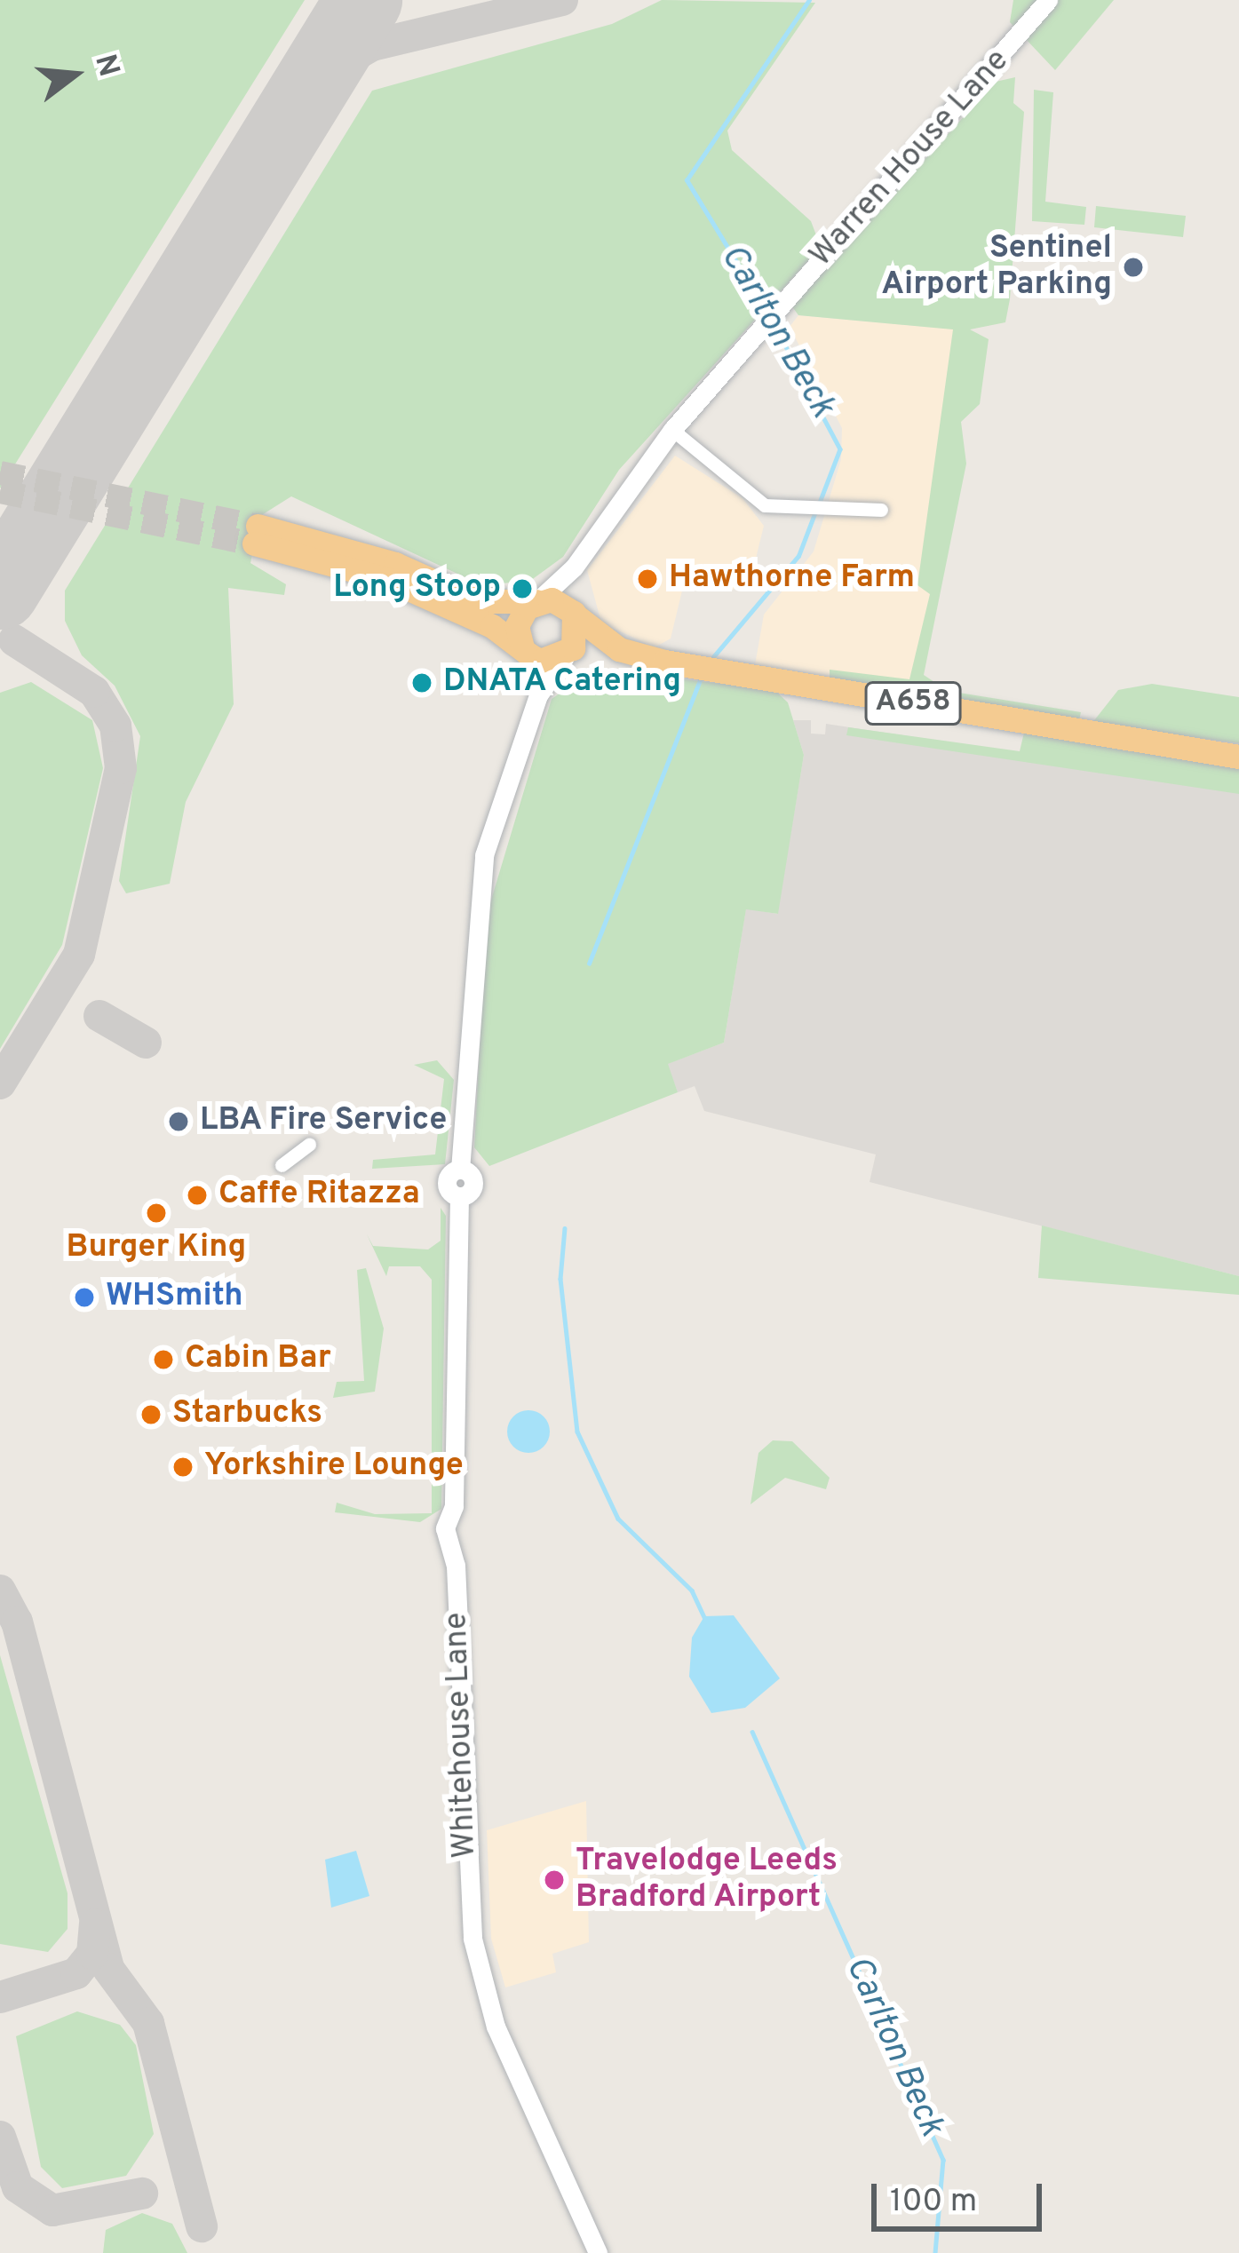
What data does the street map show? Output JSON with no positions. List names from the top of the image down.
{
  "streets": {
    "highway": ["A658"],
    "street": ["Warren House Lane", "Whitehouse Lane"]
  },
  "water": ["Carlton Beck"],
  "places": [
    "Sentinel Airport Parking",
    "Hawthorne Farm",
    "Long Stoop",
    "DNATA Catering",
    "LBA Fire Service",
    "Caffe Ritazza",
    "Burger King",
    "WHSmith",
    "Cabin Bar",
    "Starbucks",
    "Yorkshire Lounge",
    "Travelodge Leeds Bradford Airport"
  ],
  "scale_bar": "100 m",
  "north": "right"
}
